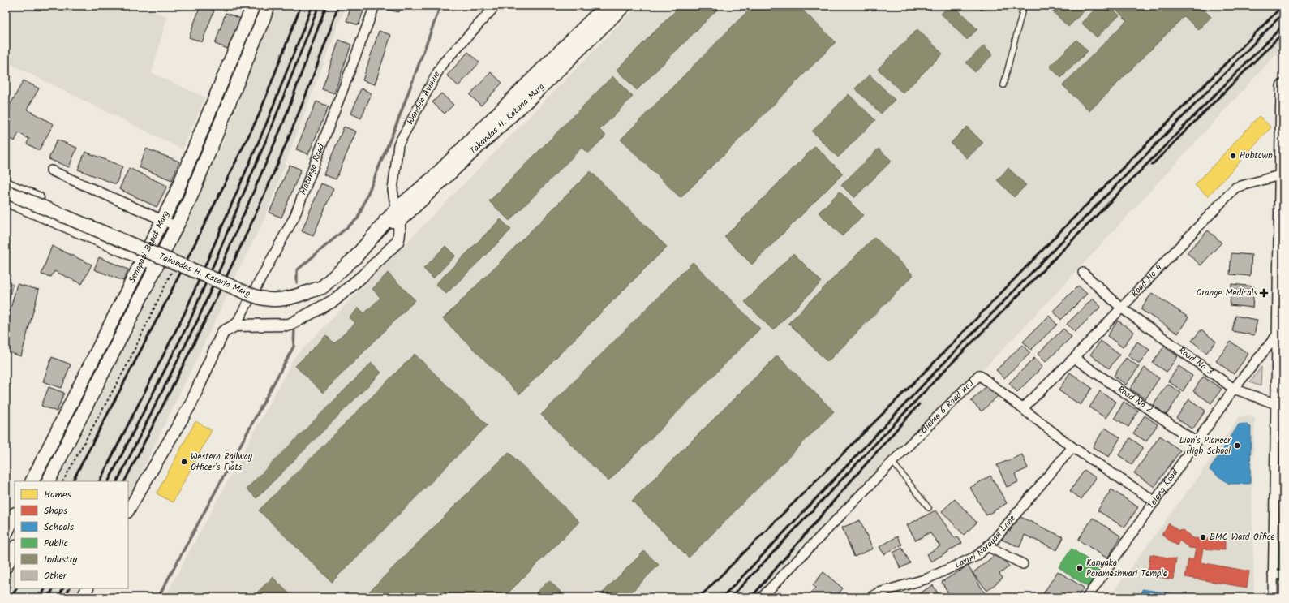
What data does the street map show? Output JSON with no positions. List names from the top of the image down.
{
  "streets": {
    "main road": ["Takandas H. Kataria Marg", "Senapati Bapat Marg"],
    "street": [
      "Wenden Avenue",
      "Matunga Road",
      "Road No 4",
      "Road No 3",
      "Road No 2",
      "Scheme 6 Road no.1",
      "Telang Road",
      "Laxmi Narayan Lane"
    ]
  },
  "crossings": [
    ["Wenden Avenue", "Takandas H. Kataria Marg"],
    ["Road No 4", "Road No 3"],
    ["Road No 4", "Road No 2"],
    ["Road No 4", "Scheme 6 Road no.1"],
    ["Road No 3", "Telang Road"],
    ["Road No 2", "Telang Road"],
    ["Scheme 6 Road no.1", "Telang Road"],
    ["Scheme 6 Road no.1", "Laxmi Narayan Lane"]
  ],
  "places": {
    "other": [
      "Hubtown",
      "Lion's Pioneer High School",
      "Western Railway Officer's Flats",
      "BMC Ward Office",
      "Kanyaka Parameshwari Temple"
    ],
    "health": ["Orange Medicals"]
  },
  "legend": [
    "Homes",
    "Shops",
    "Schools",
    "Public",
    "Industry",
    "Other"
  ]
}
